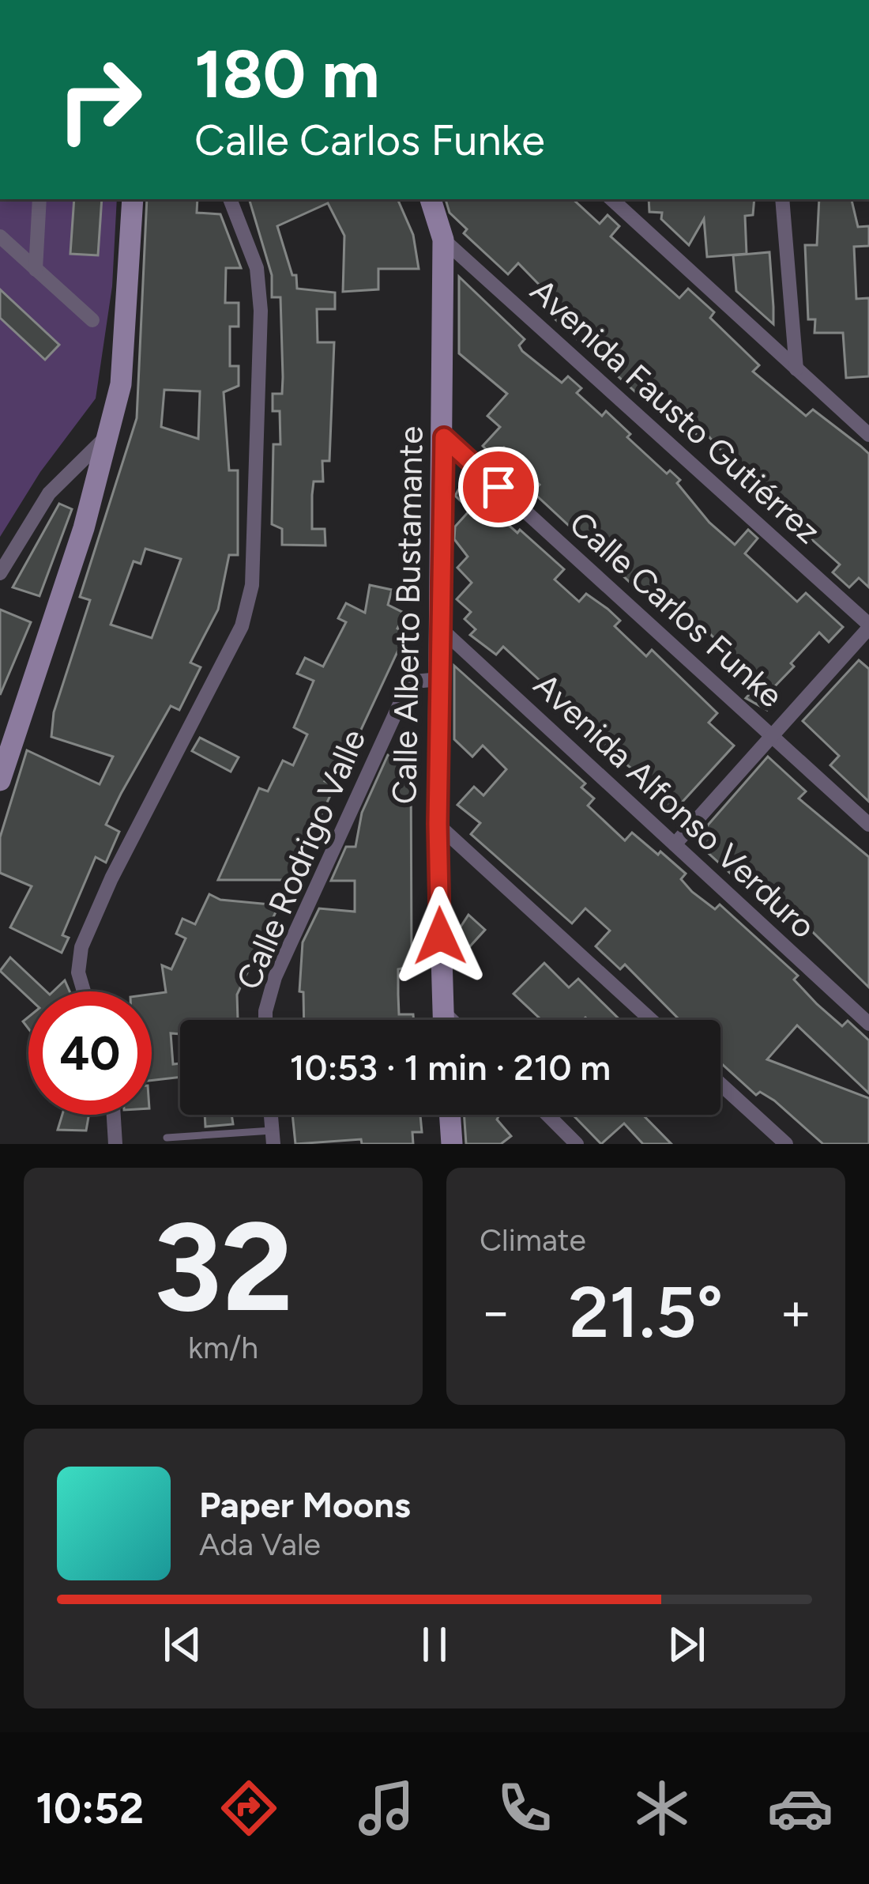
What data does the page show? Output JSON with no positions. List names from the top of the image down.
{
  "streets": {
    "street": [
      "Avenida Fausto Gutiérrez",
      "Calle Carlos Funke",
      "Calle Alberto Bustamante",
      "Avenida Alfonso Verduro",
      "Calle Rodrigo Valle"
    ]
  },
  "crossings": [
    ["Avenida Fausto Gutiérrez", "Calle Alberto Bustamante"],
    ["Calle Carlos Funke", "Calle Alberto Bustamante"],
    ["Calle Alberto Bustamante", "Avenida Alfonso Verduro"],
    ["Calle Alberto Bustamante", "Calle Rodrigo Valle"]
  ],
  "page": {
    "turn": ["180 m", "Calle Carlos Funke"],
    "limit": "40",
    "trip": "10:53 · 1 min · 210 m",
    "tile": [
      ["32", "km/h"],
      "Climate"
    ],
    "heat": ["−", "21.5°", "+"],
    "song": ["Paper Moons", "Ada Vale"],
    "tabs": "10:52"
  }
}
